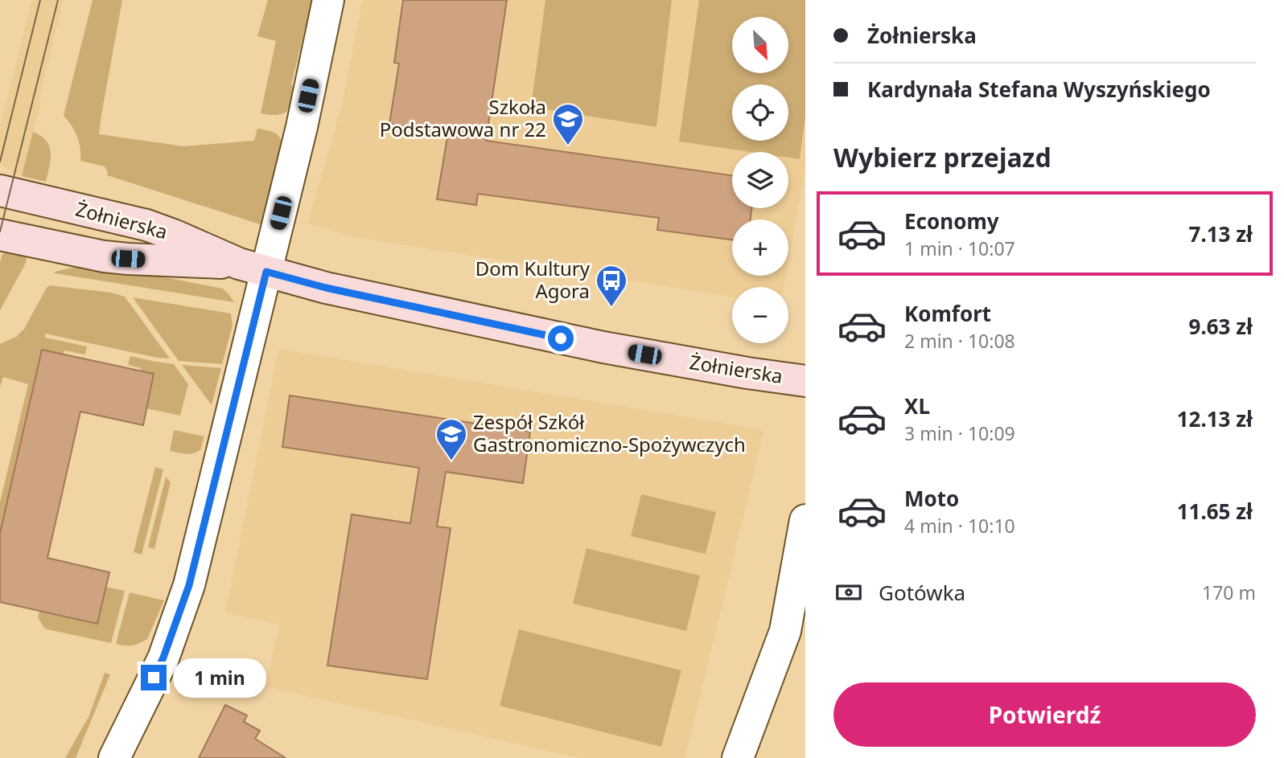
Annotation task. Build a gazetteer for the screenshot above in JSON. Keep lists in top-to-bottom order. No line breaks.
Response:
{"streets":{"street":["Żołnierska"]},"places":{"school or university":["Szkoła Podstawowa nr 22","Zespół Szkół Gastronomiczno-Spożywczych"],"bus stop":["Dom Kultury Agora"]},"north":"bottom right","page":{"banner":["Żołnierska","Kardynała Stefana Wyszyńskiego"],"map_buttons":["+","−"],"heading":"Wybierz przejazd","list":[{"name":"Economy","note":"1 min · 10:07","value":"7.13 zł"},{"name":"Komfort","note":"2 min · 10:08","value":"9.63 zł"},{"name":"XL","note":"3 min · 10:09","value":"12.13 zł"},{"name":"Moto","note":"4 min · 10:10","value":"11.65 zł"}],"pay":["Gotówka","170 m"],"bubble":"1 min","buttons":"Potwierdź"}}
